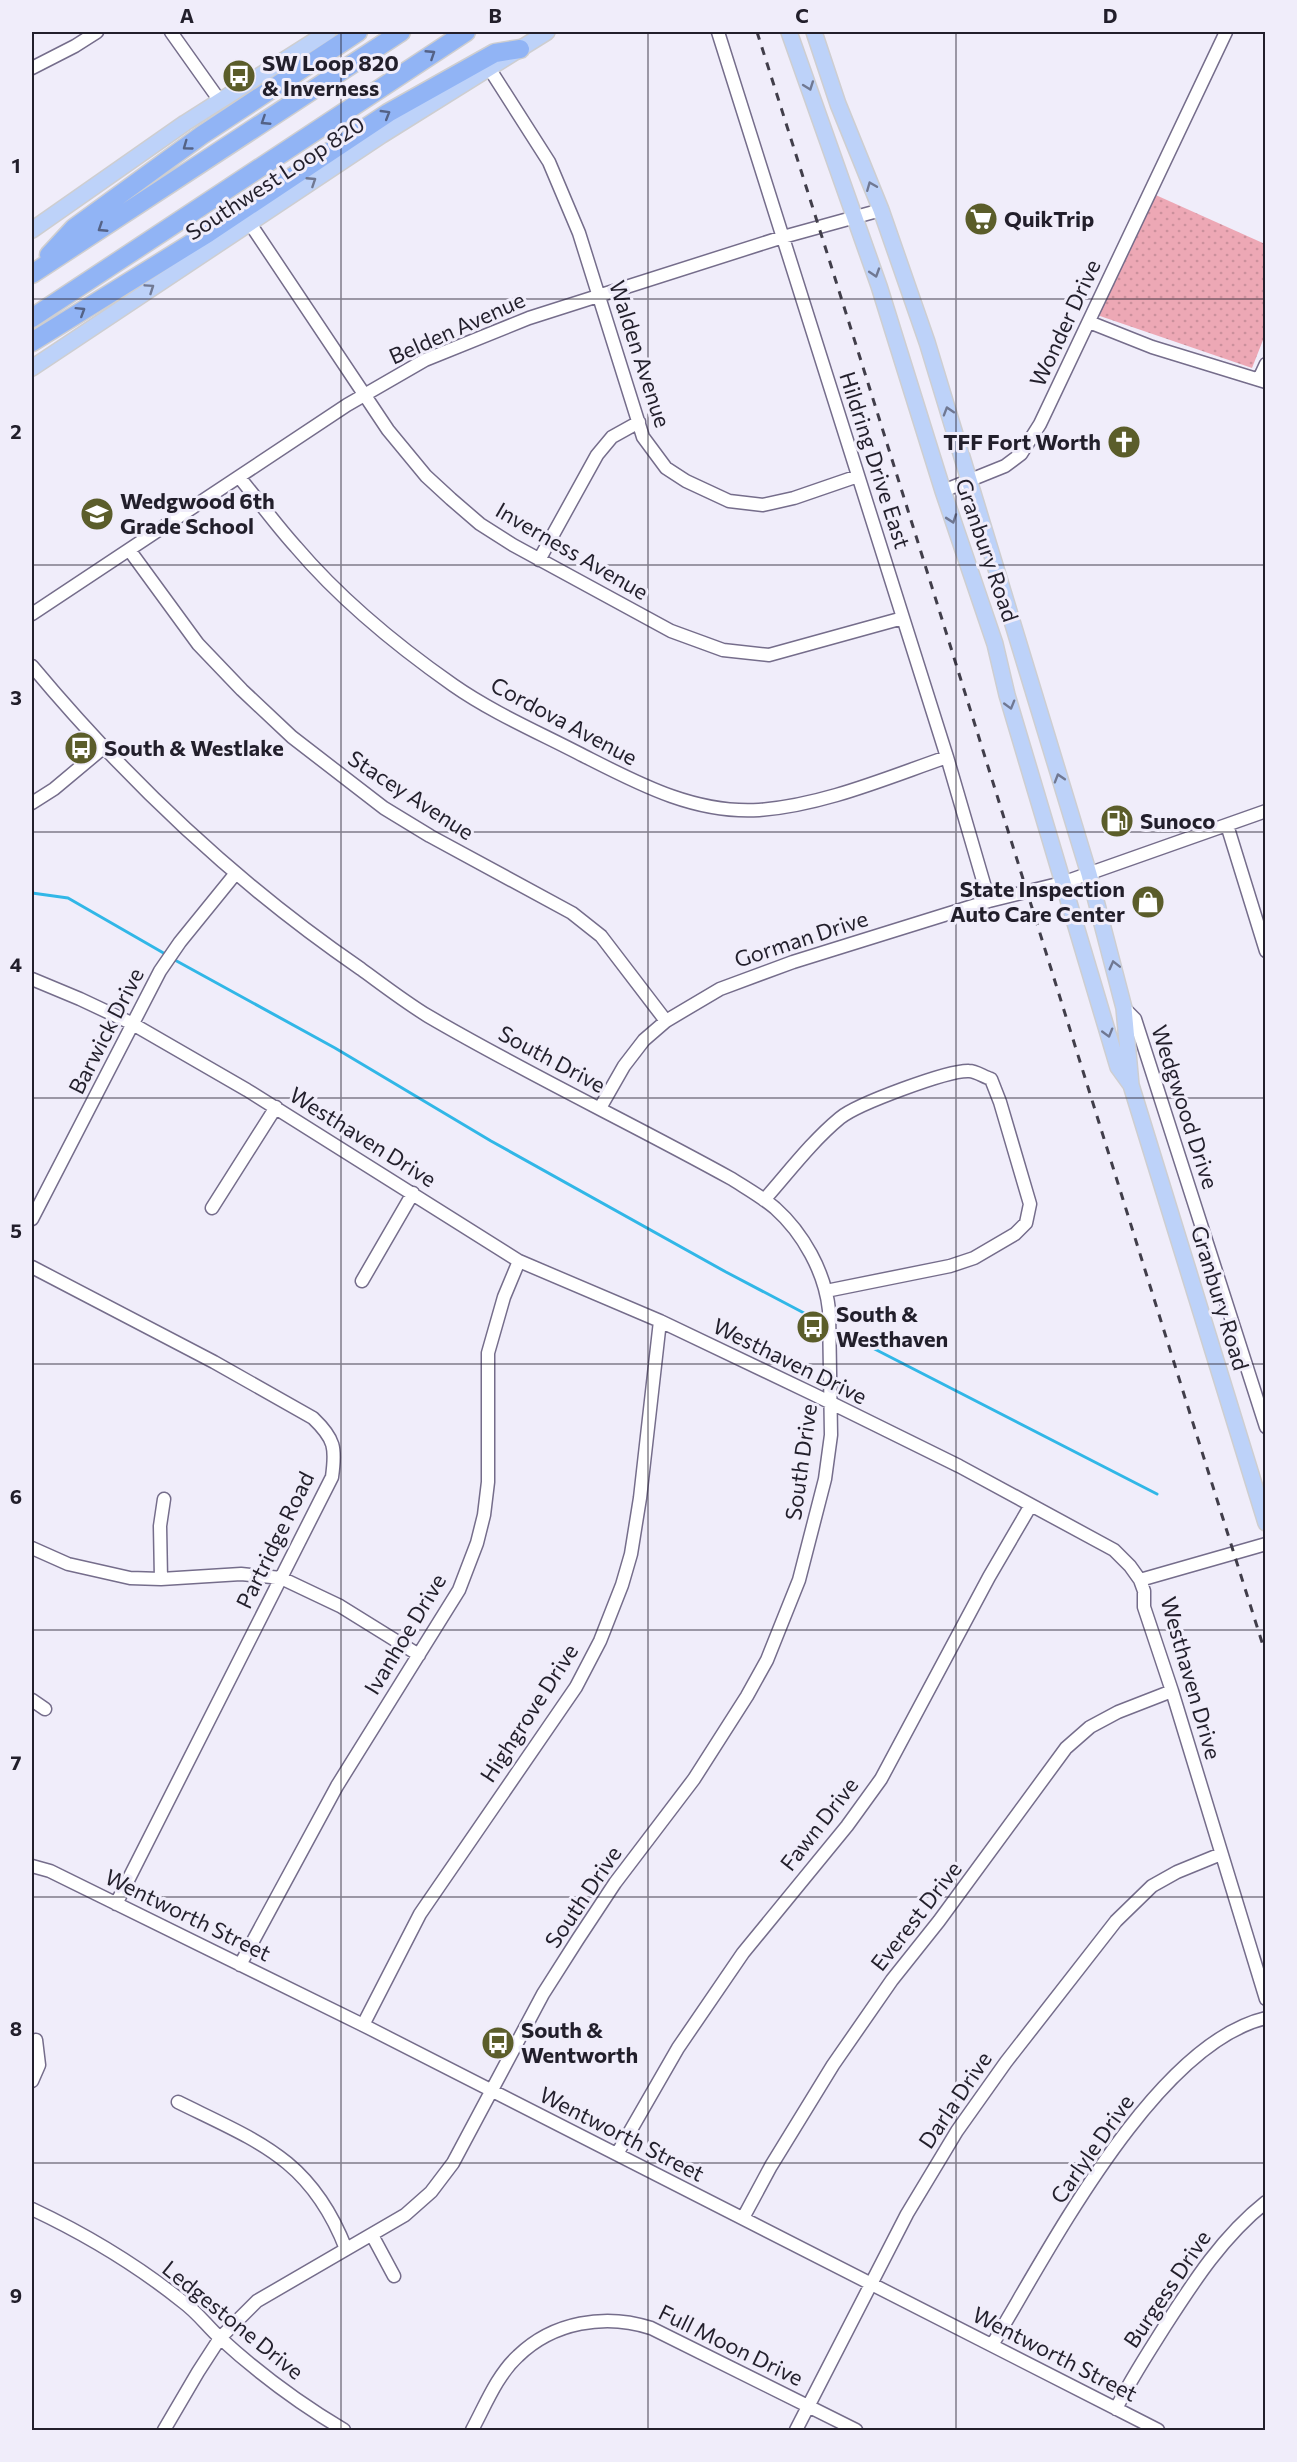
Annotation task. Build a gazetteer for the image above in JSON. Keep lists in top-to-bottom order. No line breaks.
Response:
{"streets":{"main road":["Southwest Loop 820","Granbury Road"],"street":["Wonder Drive","Belden Avenue","Walden Avenue","Hildring Drive East","Inverness Avenue","Cordova Avenue","Stacey Avenue","Gorman Drive","Barwick Drive","South Drive","Wedgwood Drive","Westhaven Drive","Partridge Road","Ivanhoe Drive","Highgrove Drive","Fawn Drive","Wentworth Street","Everest Drive","Darla Drive","Carlyle Drive","Burgess Drive","Ledgestone Drive","Full Moon Drive"]},"crossings":[["Southwest Loop 820","Walden Avenue"],["Southwest Loop 820","Inverness Avenue"],["Wonder Drive","Granbury Road"],["Belden Avenue","Walden Avenue"],["Belden Avenue","Hildring Drive East"],["Belden Avenue","Granbury Road"],["Belden Avenue","Inverness Avenue"],["Belden Avenue","Cordova Avenue"],["Belden Avenue","Stacey Avenue"],["Walden Avenue","Hildring Drive East"],["Hildring Drive East","Inverness Avenue"],["Hildring Drive East","Cordova Avenue"],["Hildring Drive East","Gorman Drive"],["Granbury Road","Gorman Drive"],["Granbury Road","Wedgwood Drive"],["Stacey Avenue","Gorman Drive"],["Gorman Drive","South Drive"],["Barwick Drive","South Drive"],["Barwick Drive","Westhaven Drive"],["South Drive","Westhaven Drive"],["South Drive","Wentworth Street"],["South Drive","Ledgestone Drive"],["Westhaven Drive","Ivanhoe Drive"],["Westhaven Drive","Highgrove Drive"],["Westhaven Drive","Fawn Drive"],["Westhaven Drive","Everest Drive"],["Westhaven Drive","Darla Drive"],["Partridge Road","Wentworth Street"],["Ivanhoe Drive","Wentworth Street"],["Highgrove Drive","Wentworth Street"],["Fawn Drive","Wentworth Street"],["Wentworth Street","Everest Drive"],["Wentworth Street","Darla Drive"],["Wentworth Street","Carlyle Drive"],["Wentworth Street","Burgess Drive"],["Darla Drive","Full Moon Drive"]],"places":{"bus stop":["SW Loop 820 & Inverness","South & Westlake","South & Westhaven","South & Wentworth"],"supermarket":["QuikTrip"],"church":["TFF Fort Worth"],"school or university":["Wedgwood 6th Grade School"],"fuel station":["Sunoco"],"shop":["State Inspection Auto Care Center"]},"grid":{"columns":["A","B","C","D"],"rows":["1","2","3","4","5","6","7","8","9"]}}
